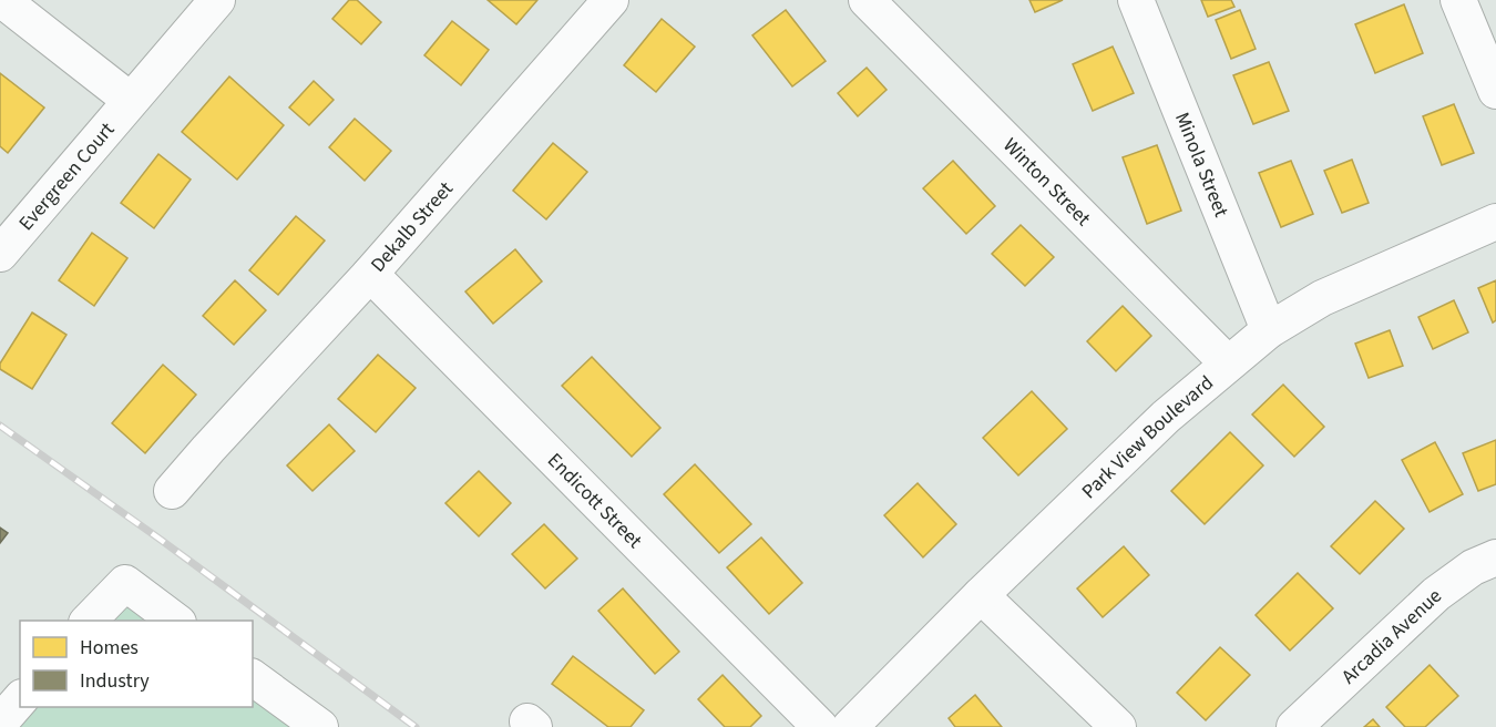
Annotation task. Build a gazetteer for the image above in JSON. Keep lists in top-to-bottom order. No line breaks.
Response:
{"streets":{"street":["Minola Street","Evergreen Court","Winton Street","Dekalb Street","Park View Boulevard","Endicott Street","Arcadia Avenue"]},"crossings":[["Minola Street","Park View Boulevard"],["Winton Street","Park View Boulevard"],["Dekalb Street","Endicott Street"]],"legend":["Homes","Industry"]}
